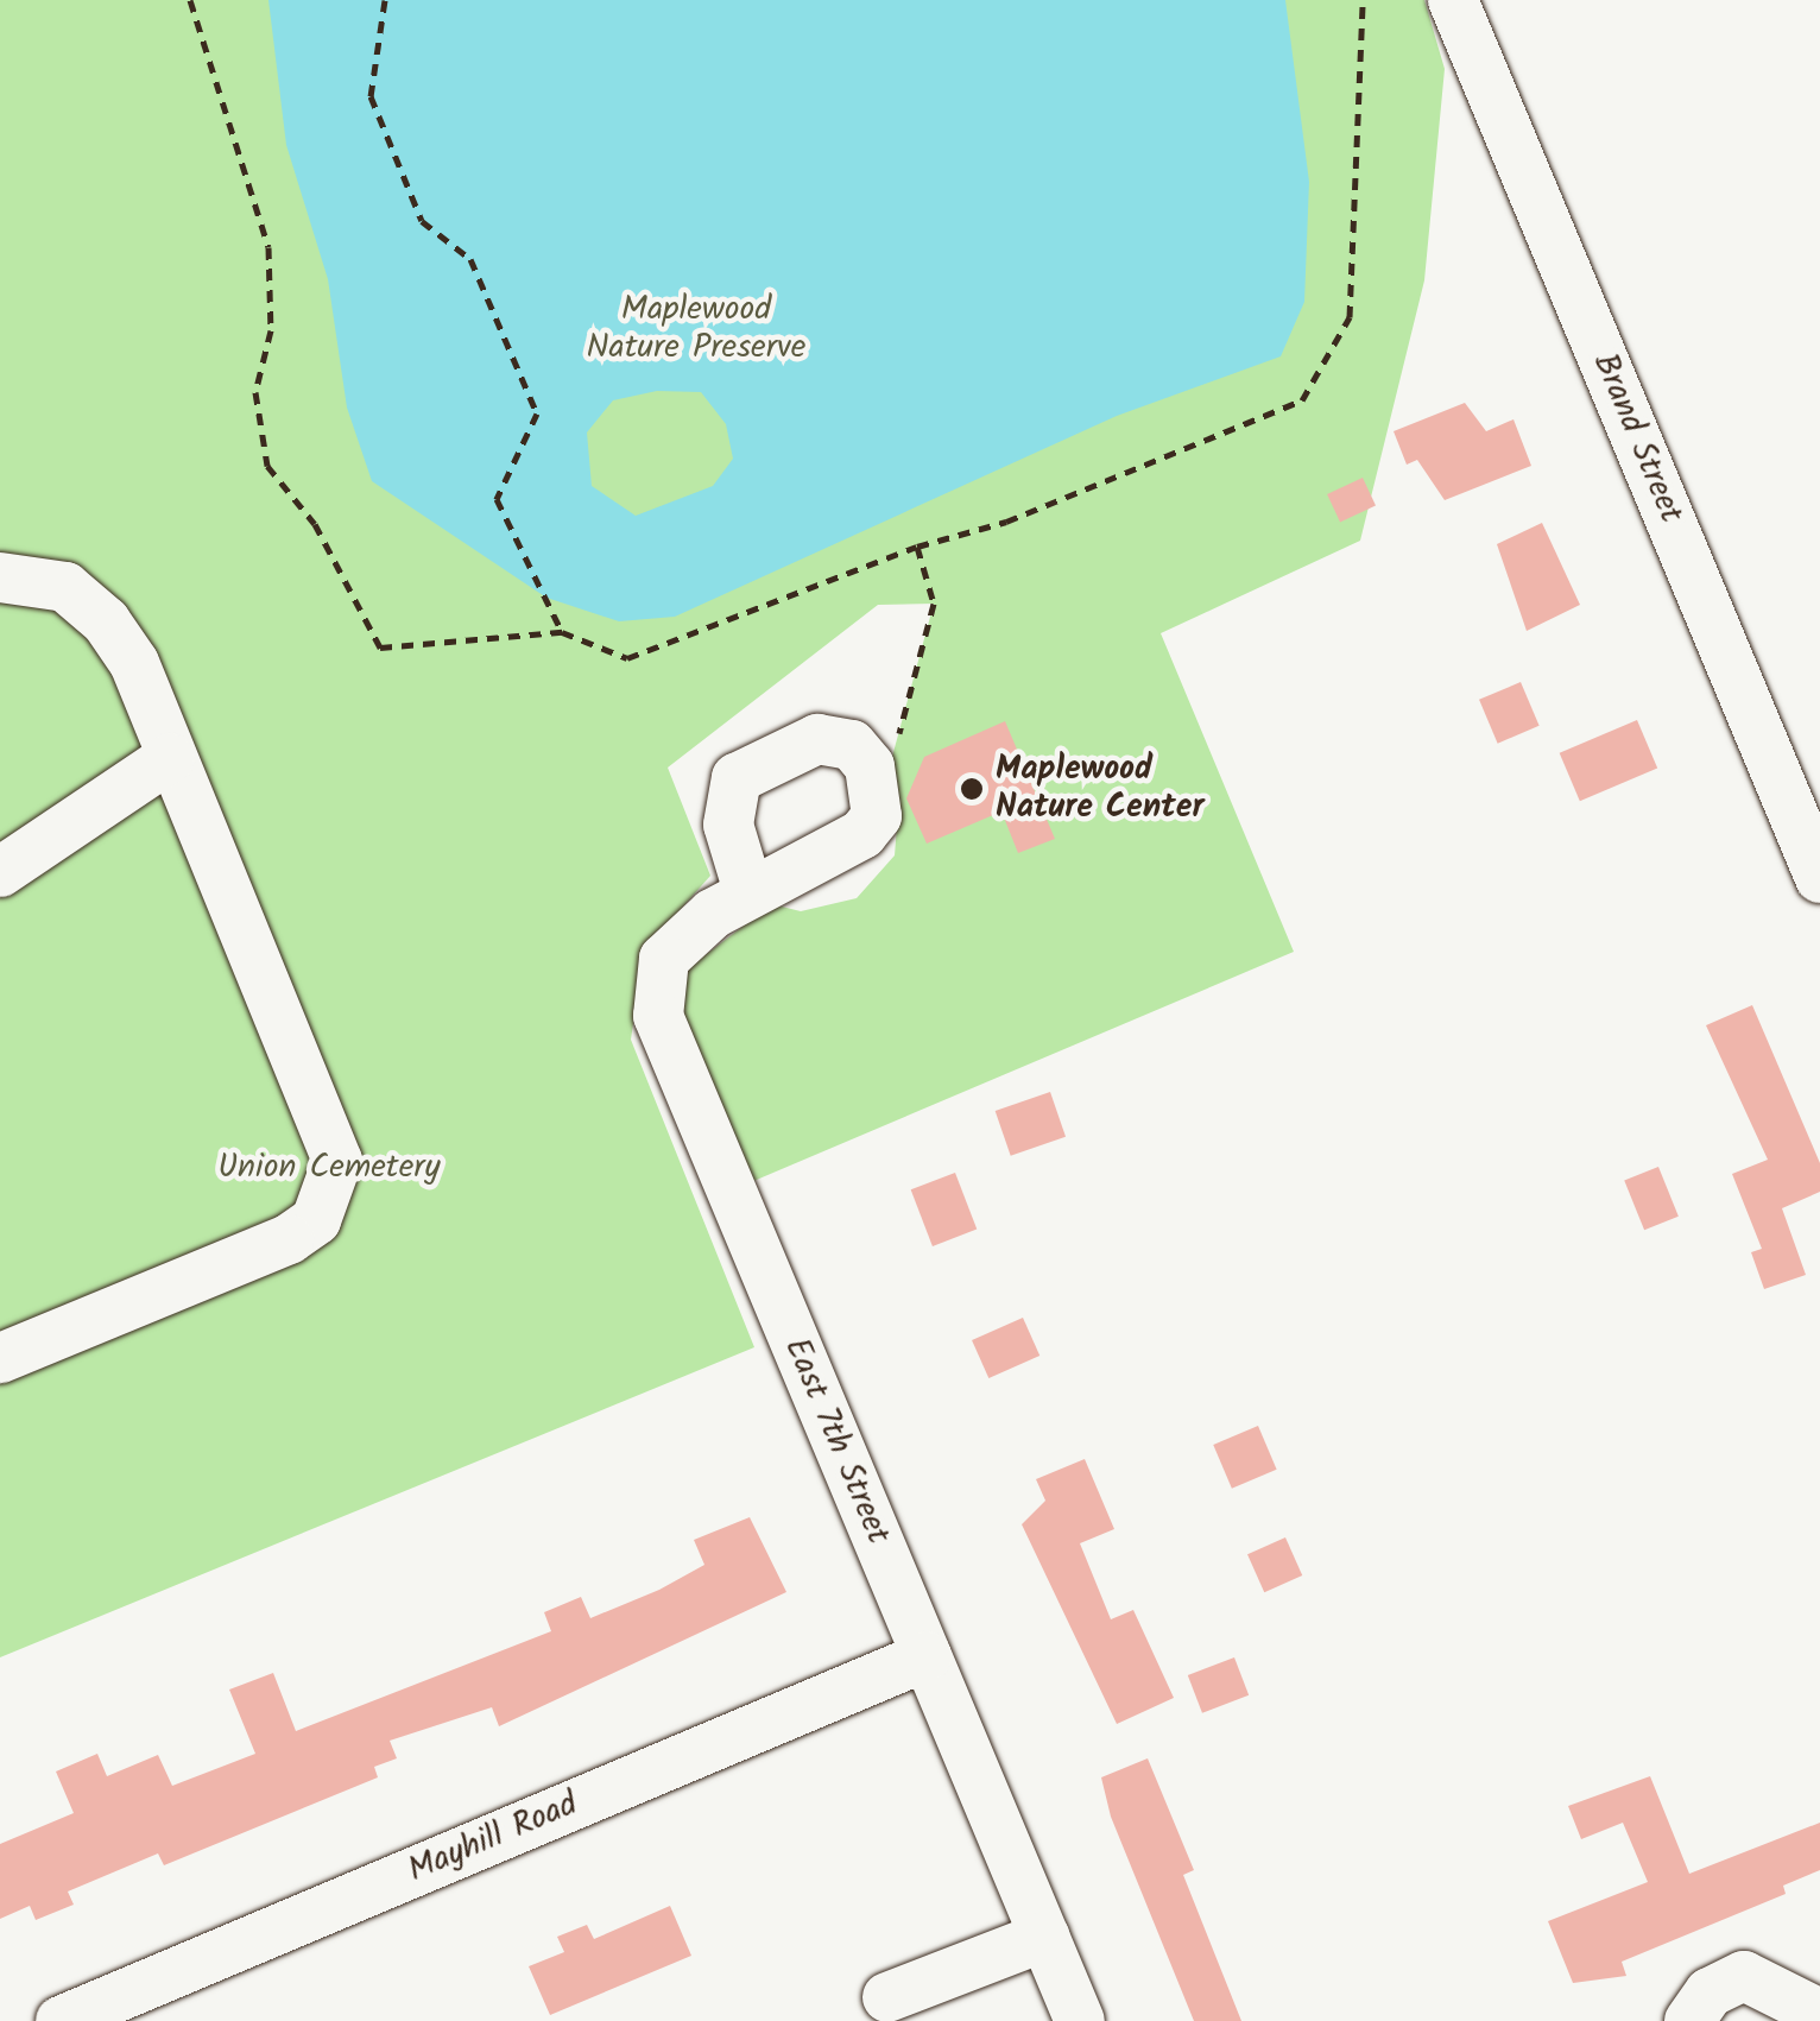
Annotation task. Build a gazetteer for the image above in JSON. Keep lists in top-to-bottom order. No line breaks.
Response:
{"streets":{"street":["Brand Street","East 7th Street","Mayhill Road"]},"crossings":[["East 7th Street","Mayhill Road"]],"parks":["Maplewood Nature Preserve","Union Cemetery"],"places":["Maplewood Nature Center"]}
